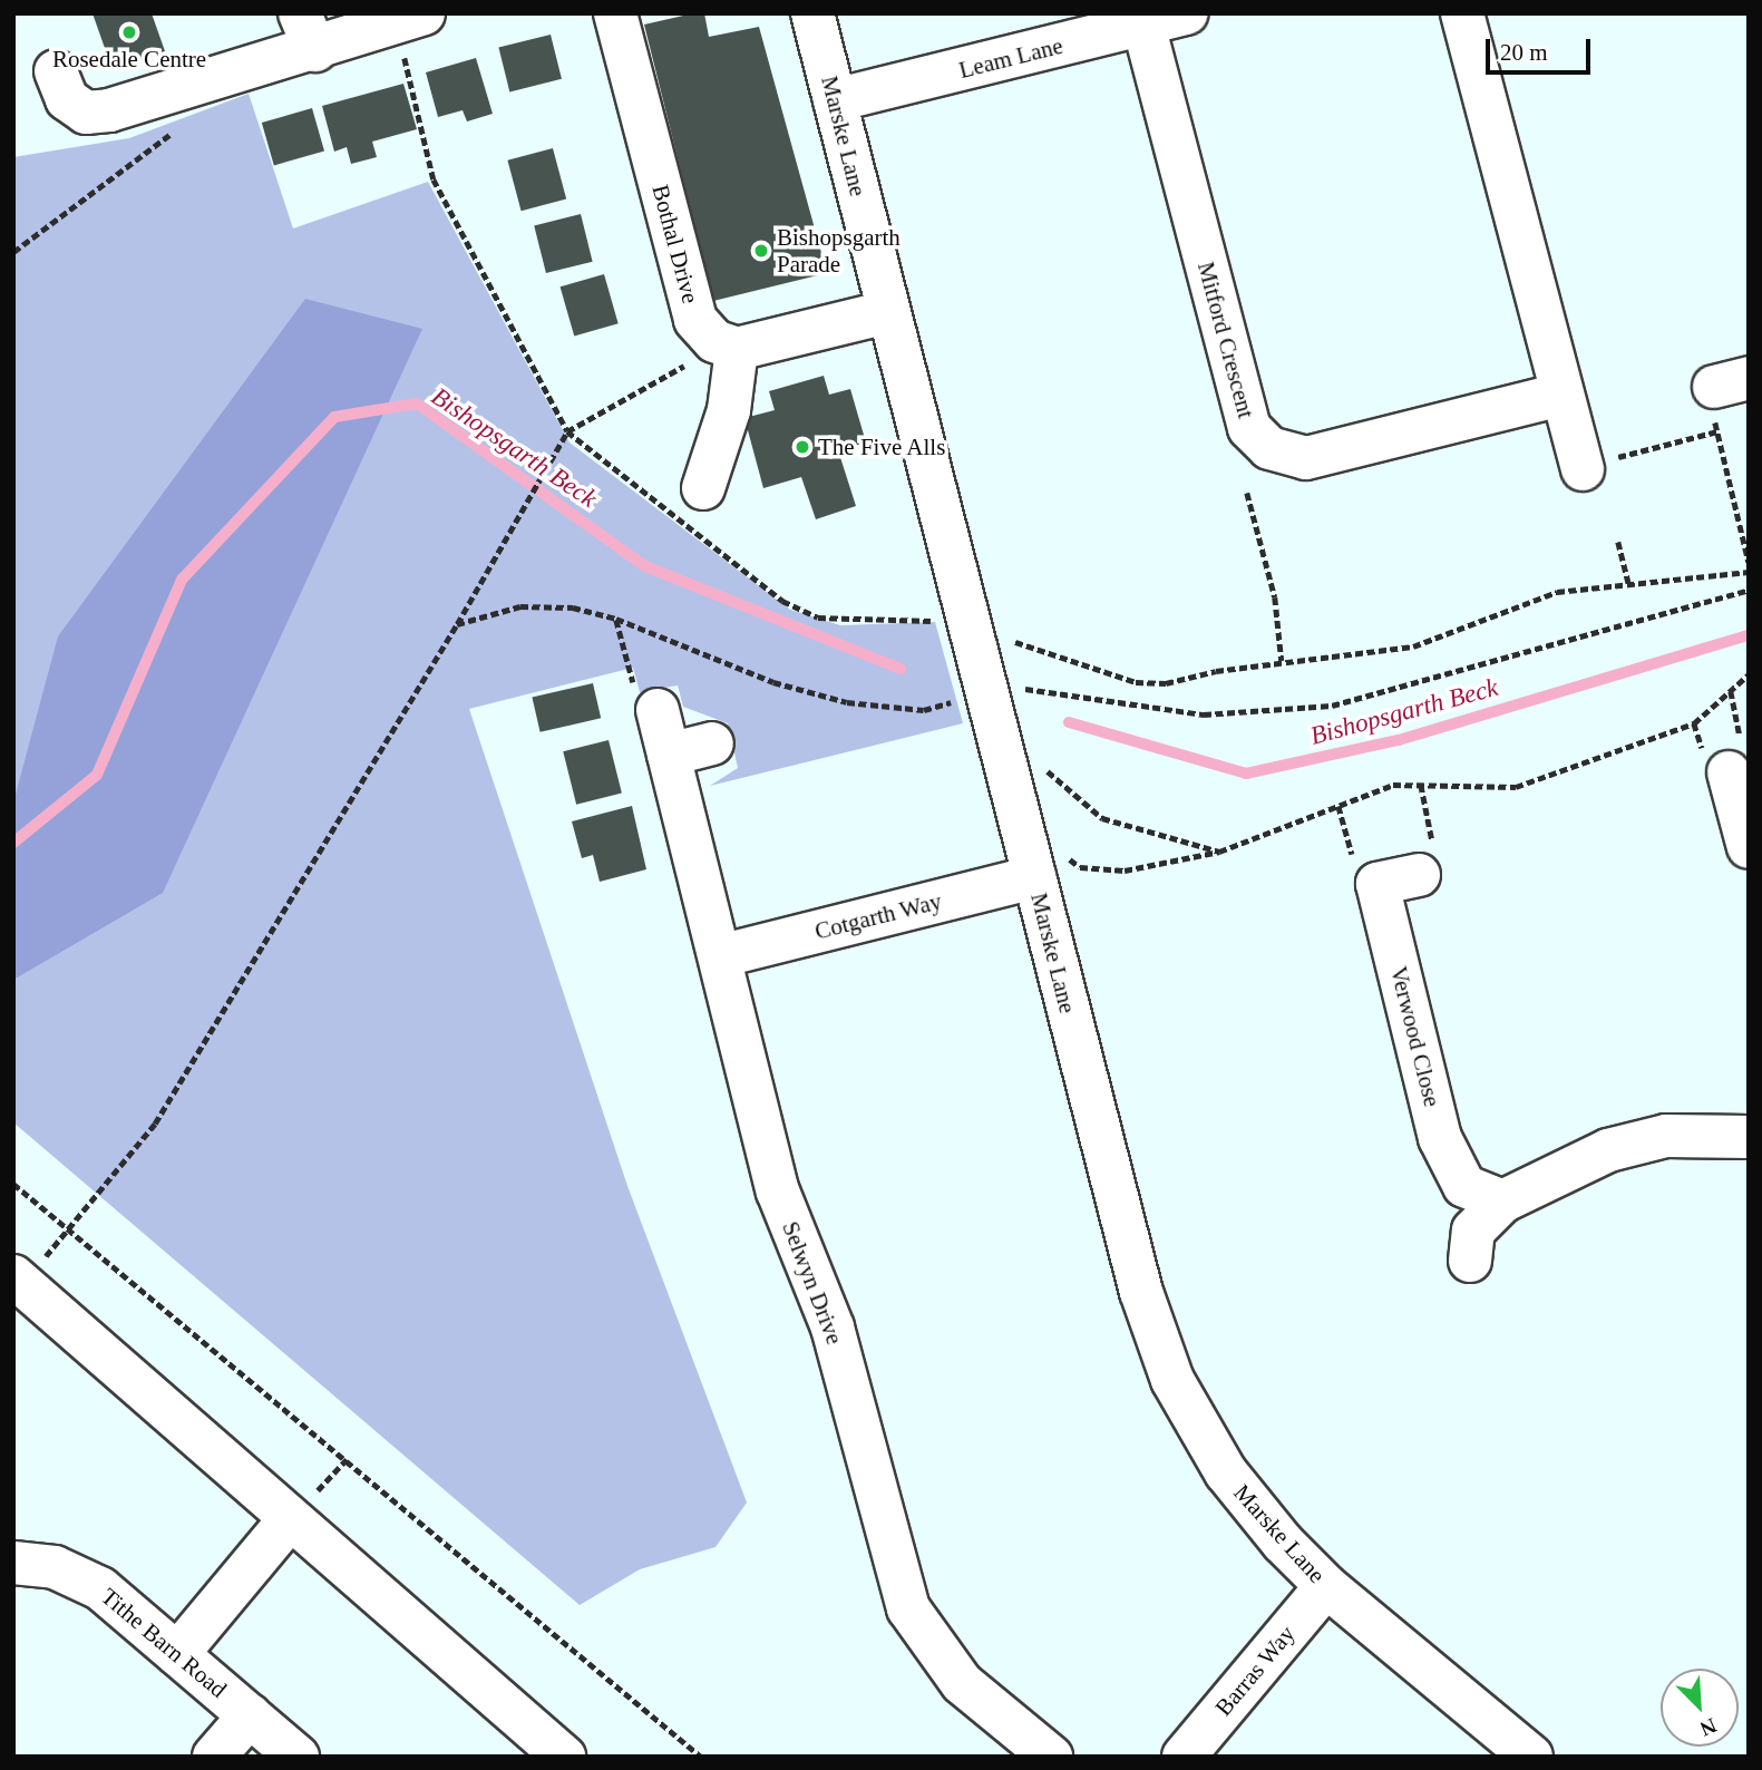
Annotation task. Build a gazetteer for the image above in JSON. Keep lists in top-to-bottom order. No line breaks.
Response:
{"streets":{"street":["Leam Lane","Marske Lane","Bothal Drive","Mitford Crescent","Cotgarth Way","Verwood Close","Selwyn Drive","Tithe Barn Road","Barras Way"]},"crossings":[["Leam Lane","Marske Lane"],["Leam Lane","Mitford Crescent"],["Marske Lane","Cotgarth Way"],["Marske Lane","Barras Way"],["Cotgarth Way","Selwyn Drive"]],"water":["Bishopsgarth Beck"],"places":["Rosedale Centre","Bishopsgarth Parade","The Five Alls"],"scale_bar":"20 m","north":"bottom right"}
